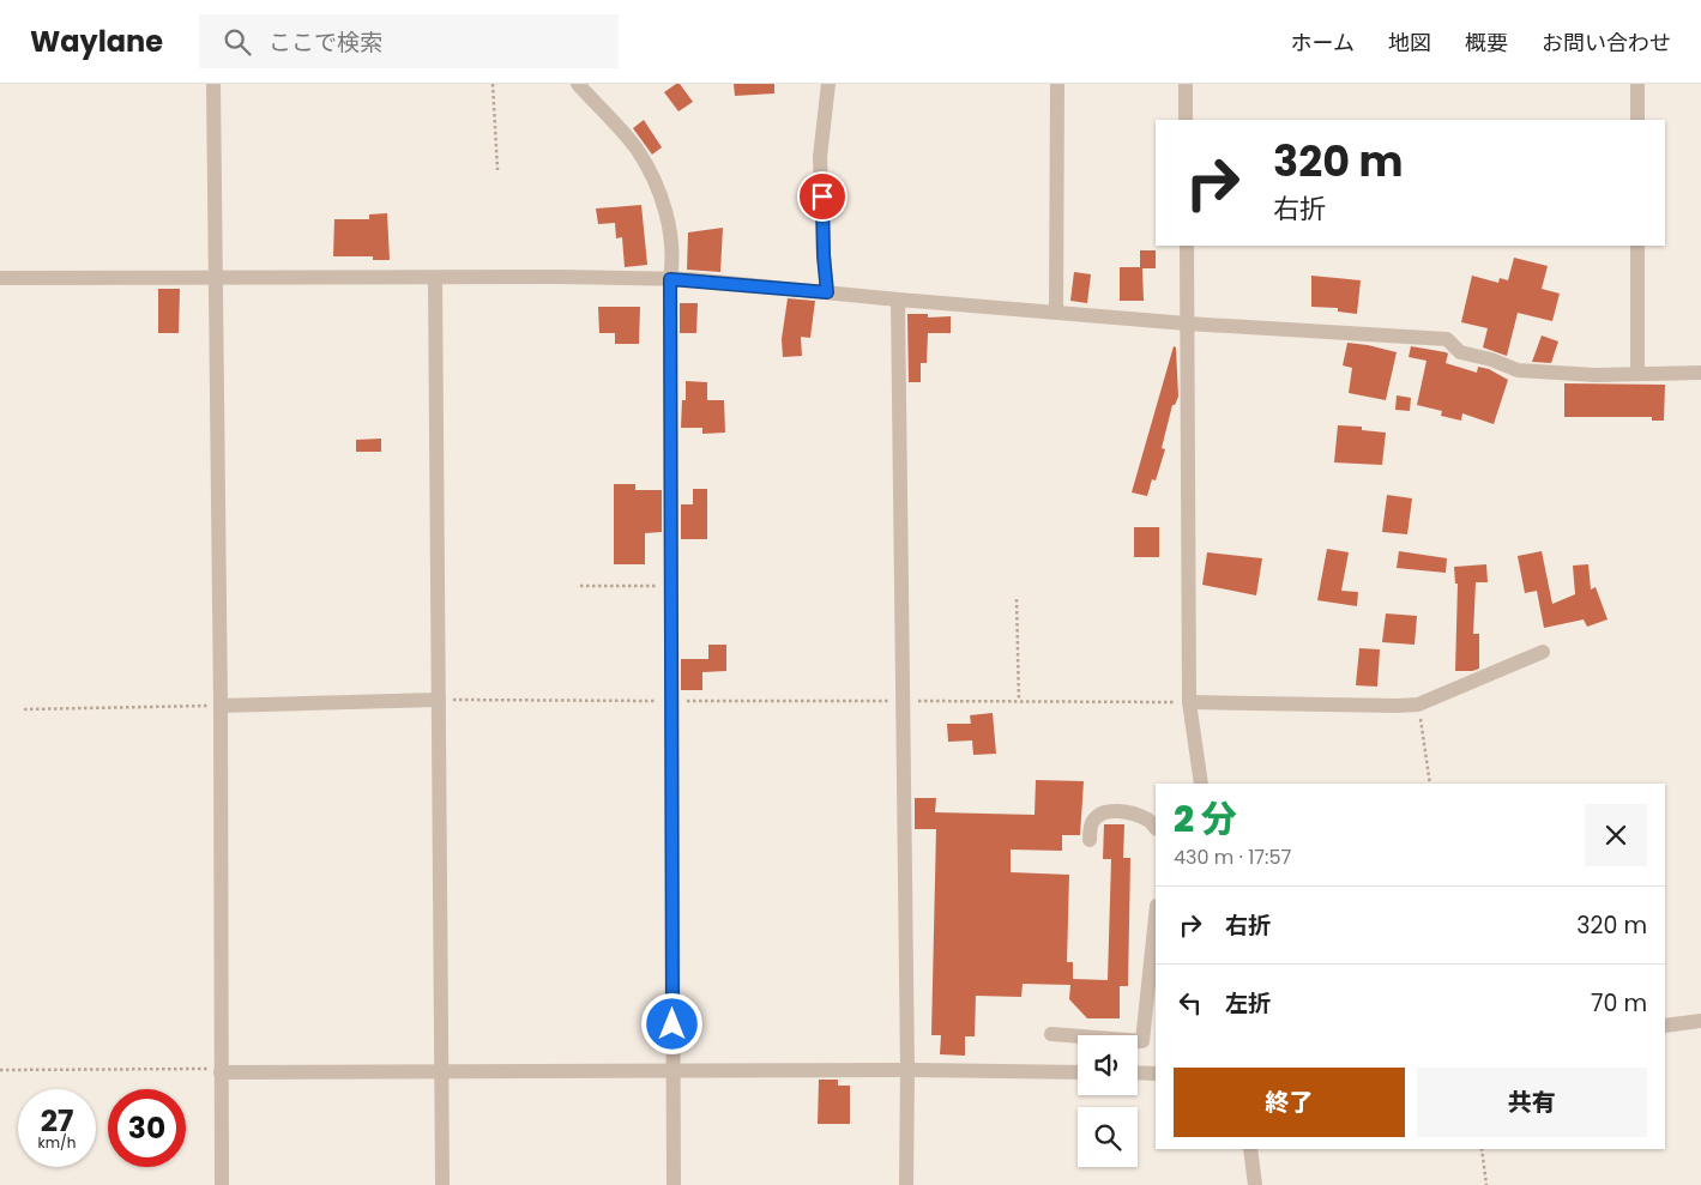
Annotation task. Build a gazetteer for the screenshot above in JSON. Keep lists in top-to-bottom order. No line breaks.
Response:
{"page":{"header":"Waylane","search":"ここで検索","nav":["ホーム","地図","概要","お問い合わせ"],"turn":["320 m","右折"],"heading":["2 分","430 m · 17:57"],"list":[{"name":"右折","value":"320 m"},{"name":"左折","value":"70 m"}],"buttons":["終了","共有"],"speed":"27 km/h","limit":"30"}}
